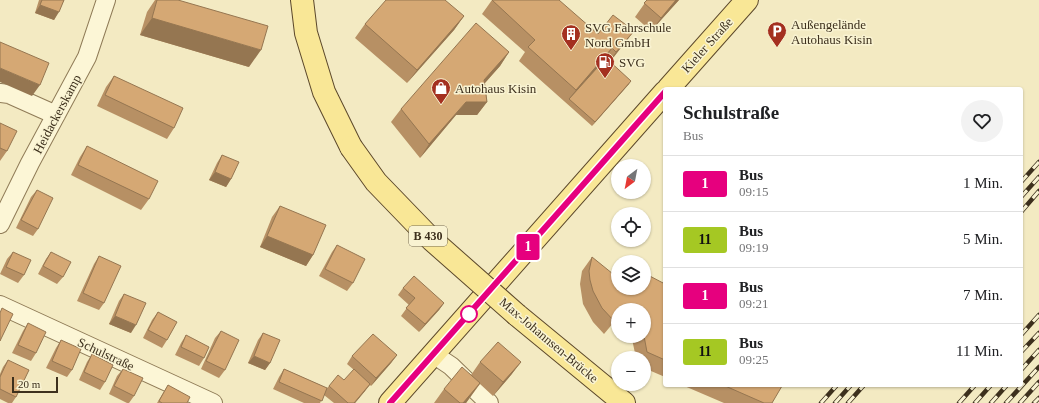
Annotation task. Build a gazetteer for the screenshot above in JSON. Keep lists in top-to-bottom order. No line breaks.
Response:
{"streets":{"main road":["Kieler Straße","B 430","Max-Johannsen-Brücke"],"street":["Heidackerskamp","Schulstraße"]},"places":{"parking":["Außengelände Autohaus Kisin"],"building":["SVG Fahrschule Nord GmbH"],"fuel station":["SVG"],"shop":["Autohaus Kisin"]},"lines":["bus line 1"],"scale_bar":"20 m","north":"bottom left","page":{"on_map":"1","heading":["Schulstraße","Bus"],"list":[{"mark":"1","name":"Bus","note":"09:15","value":"1 Min."},{"mark":"11","name":"Bus","note":"09:19","value":"5 Min."},{"mark":"1","name":"Bus","note":"09:21","value":"7 Min."},{"mark":"11","name":"Bus","note":"09:25","value":"11 Min."}],"map_buttons":["+","−"],"scale":"20 m"}}
